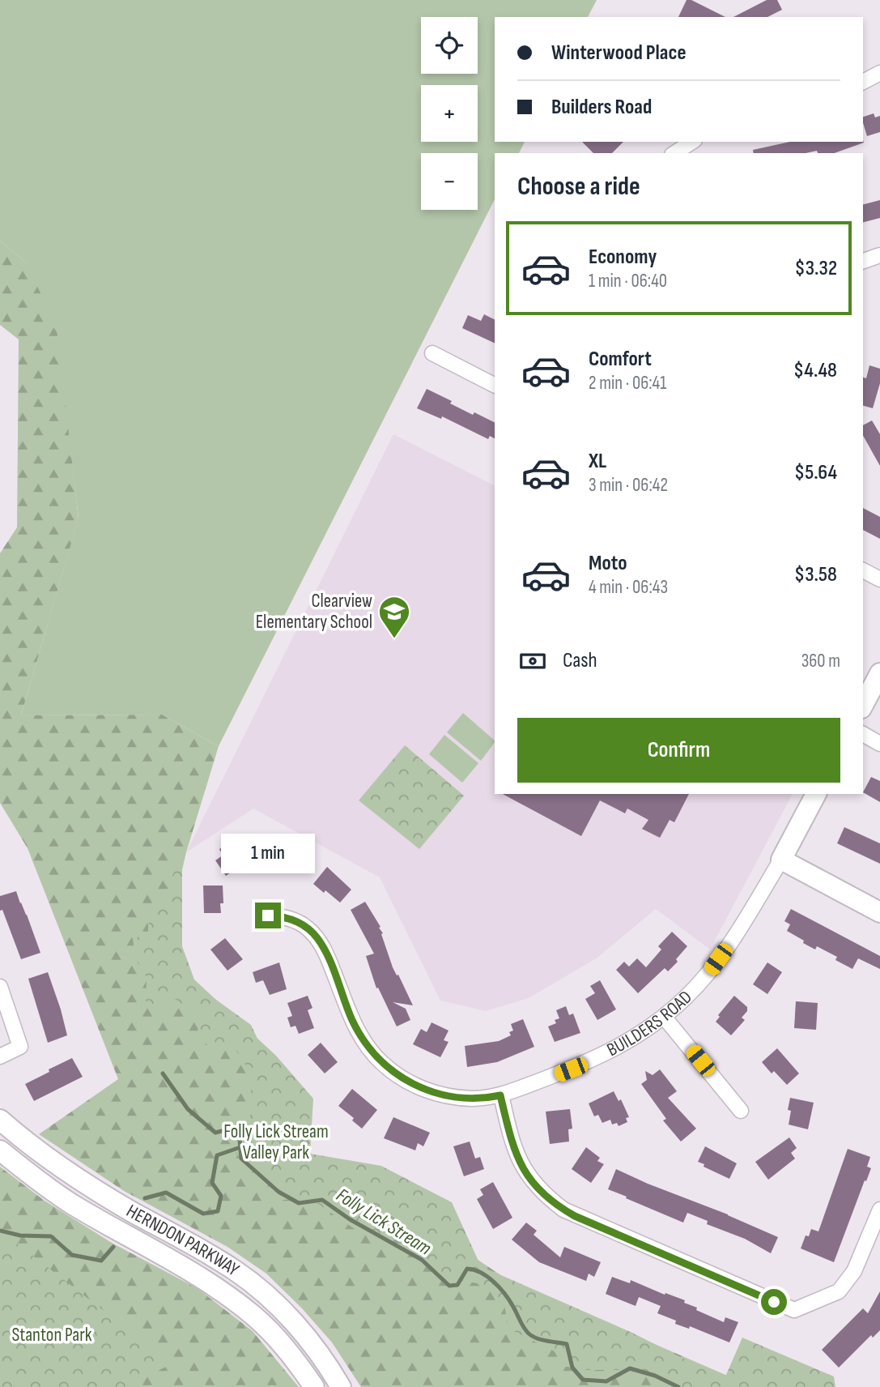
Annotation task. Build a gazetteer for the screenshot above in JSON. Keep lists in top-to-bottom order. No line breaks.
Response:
{"streets":{"main road":["BUILDERS ROAD","HERNDON PARKWAY"]},"water":["Folly Lick Stream"],"parks":["Folly Lick Stream Valley Park","Stanton Park"],"places":{"school or university":["Clearview Elementary School"]},"page":{"map_buttons":["+","−"],"banner":["Winterwood Place","Builders Road"],"heading":"Choose a ride","list":[{"name":"Economy","note":"1 min · 06:40","value":"$3.32"},{"name":"Comfort","note":"2 min · 06:41","value":"$4.48"},{"name":"XL","note":"3 min · 06:42","value":"$5.64"},{"name":"Moto","note":"4 min · 06:43","value":"$3.58"}],"pay":["Cash","360 m"],"buttons":"Confirm","bubble":"1 min"}}
